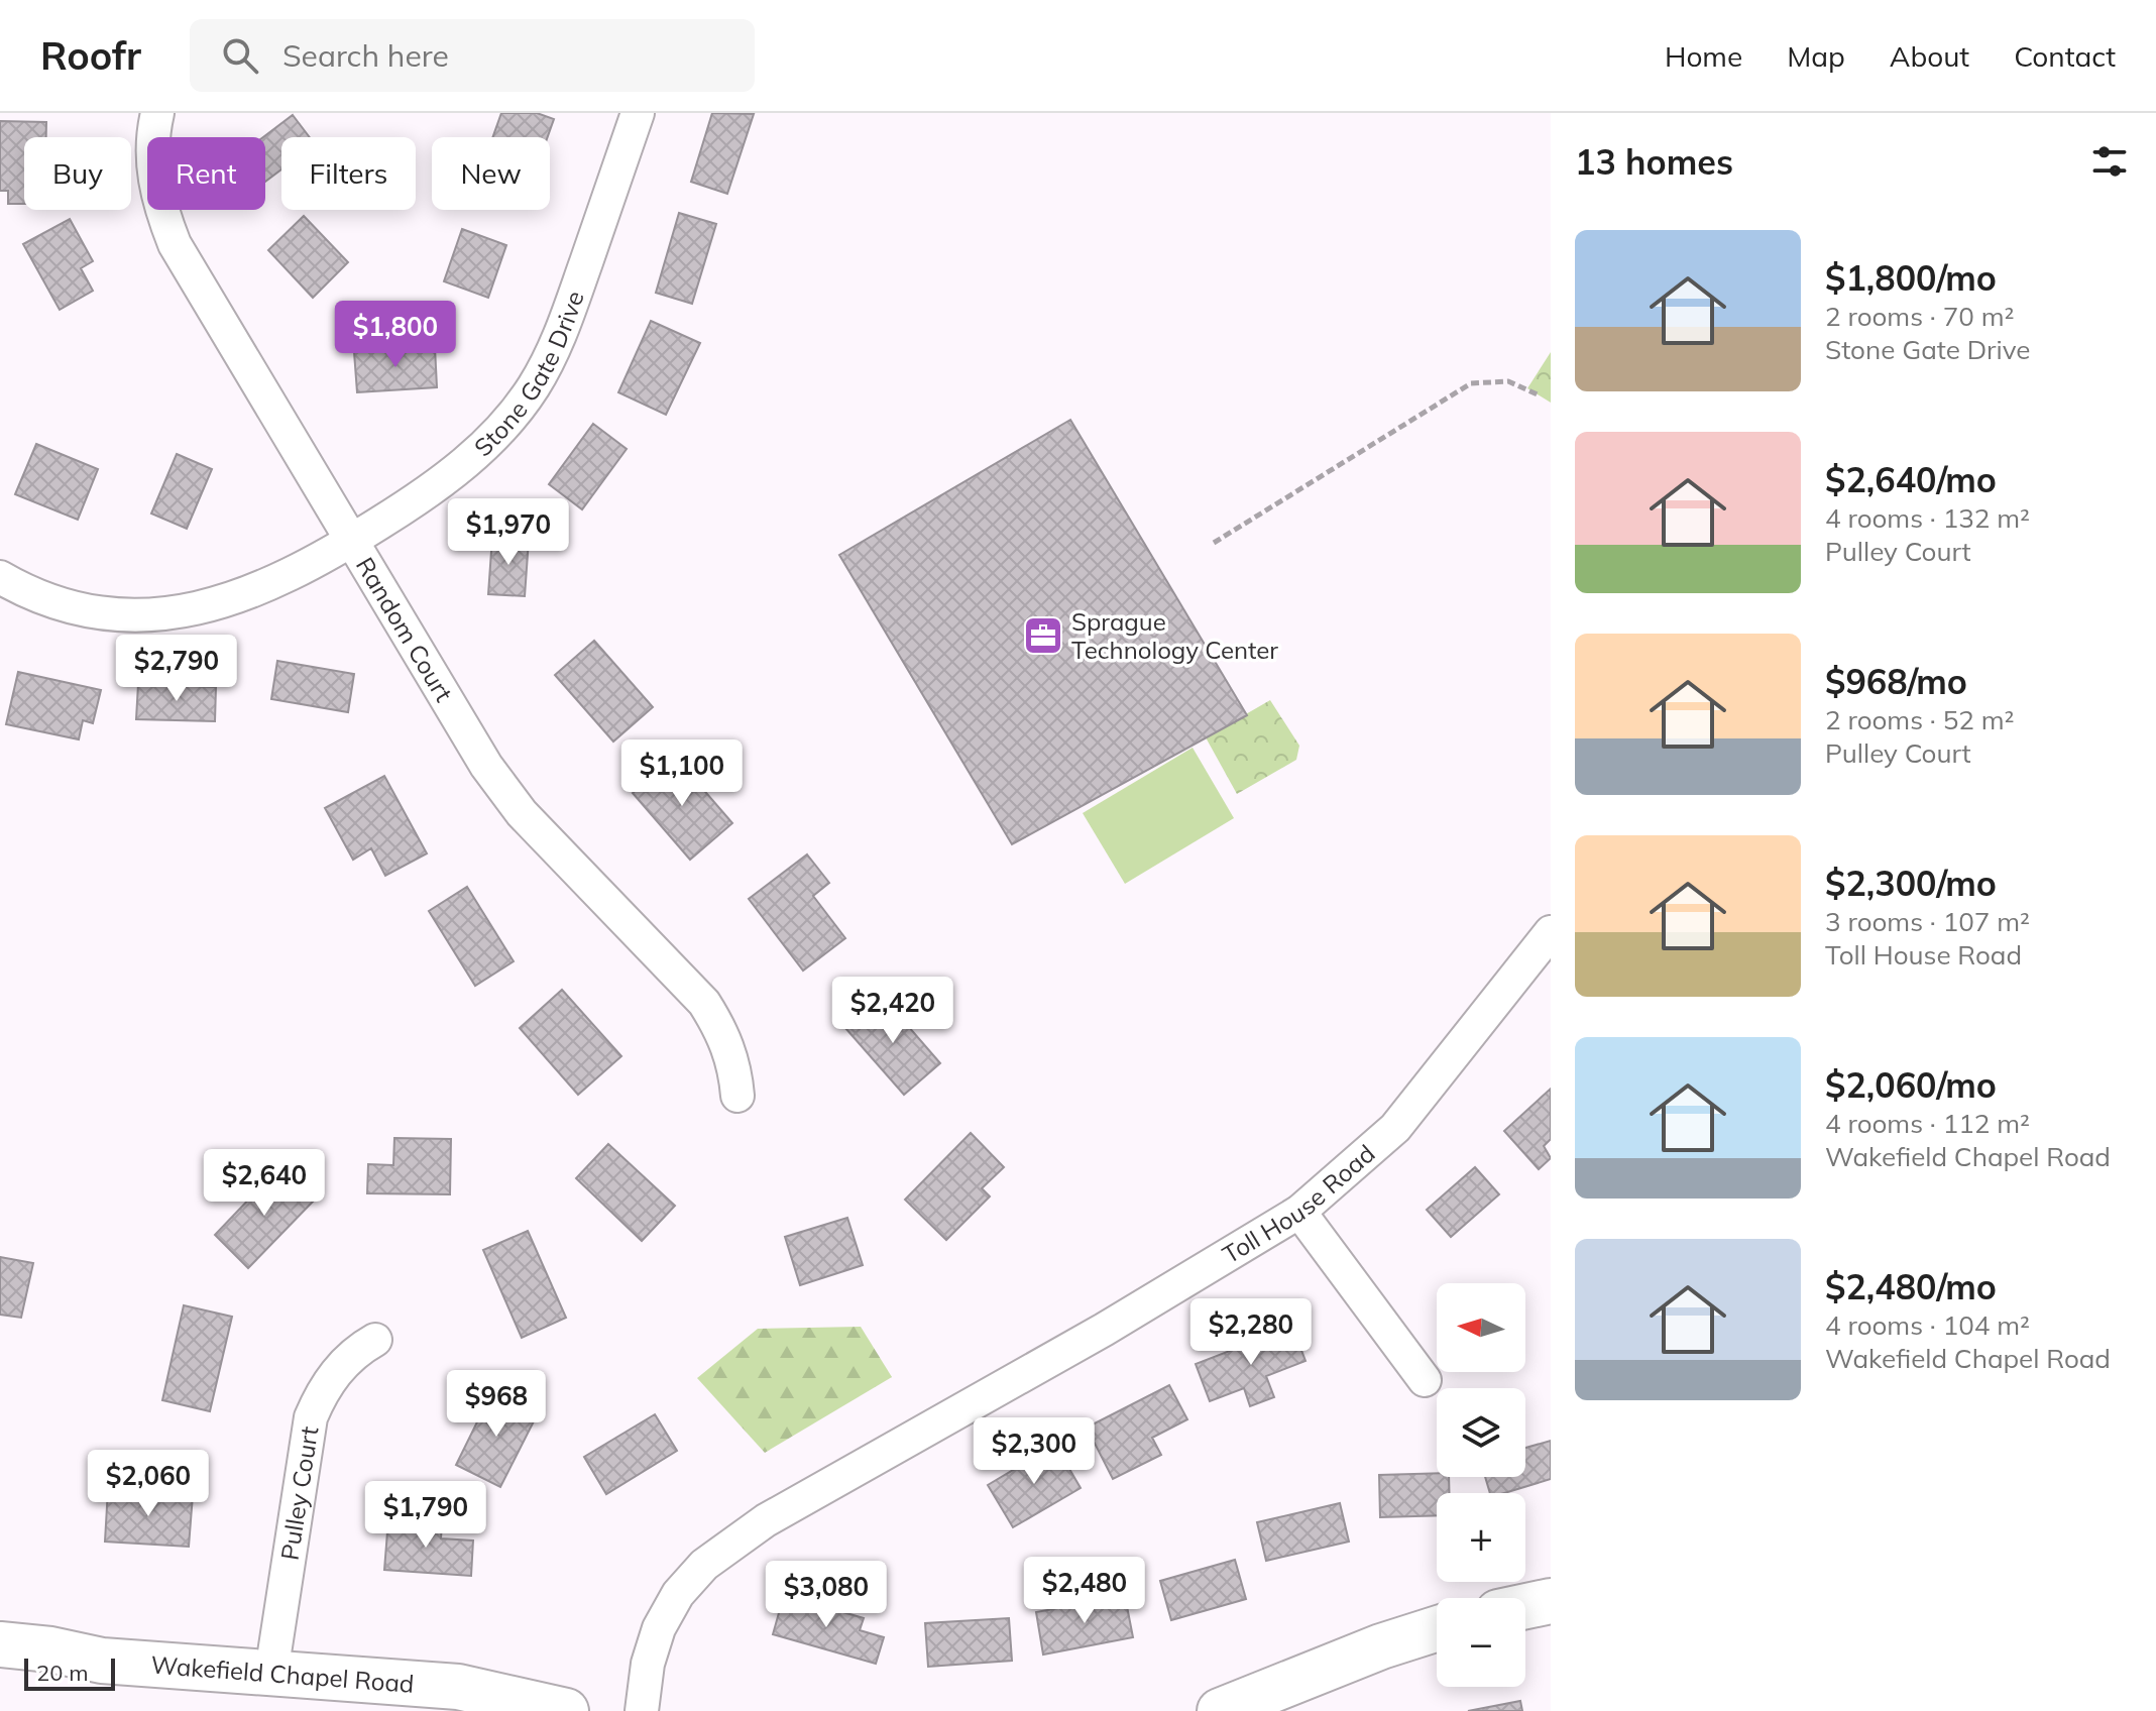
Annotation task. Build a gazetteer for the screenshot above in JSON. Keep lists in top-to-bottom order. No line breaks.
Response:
{"streets":{"main road":["Wakefield Chapel Road"],"street":["Stone Gate Drive","Random Court","Toll House Road","Pulley Court"]},"crossings":[["Stone Gate Drive","Random Court"],["Pulley Court","Wakefield Chapel Road"]],"places":{"office":["Sprague Technology Center"]},"scale_bar":"20 m","north":"left","page":{"header":"Roofr","search":"Search here","nav":["Home","Map","About","Contact"],"heading":"13 homes","chip":["Buy","Rent","Filters","New"],"list":[{"name":"$1,800/mo","note":"2 rooms · 70 m² · Stone Gate Drive"},{"name":"$2,640/mo","note":"4 rooms · 132 m² · Pulley Court"},{"name":"$968/mo","note":"2 rooms · 52 m² · Pulley Court"},{"name":"$2,300/mo","note":"3 rooms · 107 m² · Toll House Road"},{"name":"$2,060/mo","note":"4 rooms · 112 m² · Wakefield Chapel Road"},{"name":"$2,480/mo","note":"4 rooms · 104 m² · Wakefield Chapel Road"}],"price":["$1,800","$1,970","$2,790","$1,100","$2,420","$2,640","$2,280","$968","$2,300","$2,060","$1,790","$2,480","$3,080"],"map_buttons":["+","−"],"scale":"20 m"}}
